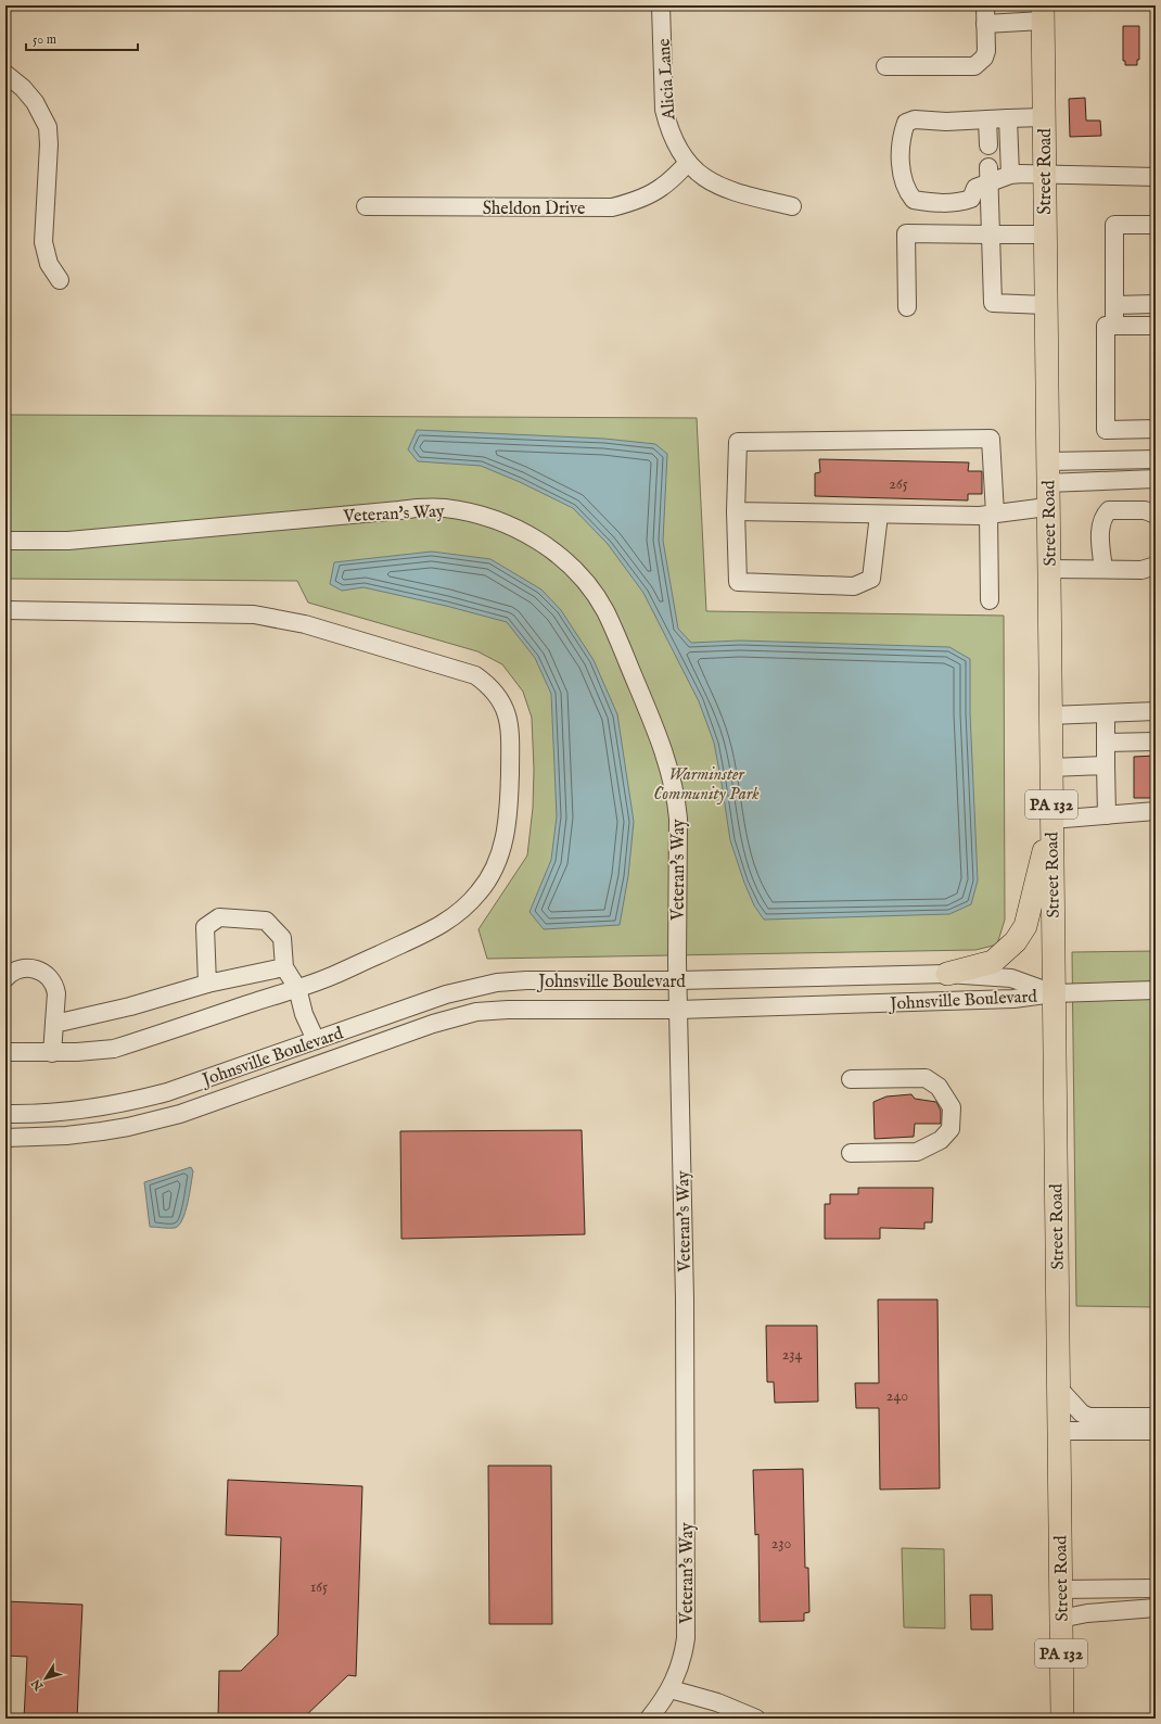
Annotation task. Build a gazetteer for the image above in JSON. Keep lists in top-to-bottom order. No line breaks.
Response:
{"streets":{"main road":["Street Road","PA 132"],"street":["Alicia Lane","Sheldon Drive","Veteran's Way","Johnsville Boulevard"]},"crossings":[["Alicia Lane","Sheldon Drive"],["Street Road","Johnsville Boulevard"],["Veteran's Way","Johnsville Boulevard"]],"parks":["Warminster Community Park"],"house_numbers":["265","234","240","230","165"],"scale_bar":"50 m","north":"bottom left"}
